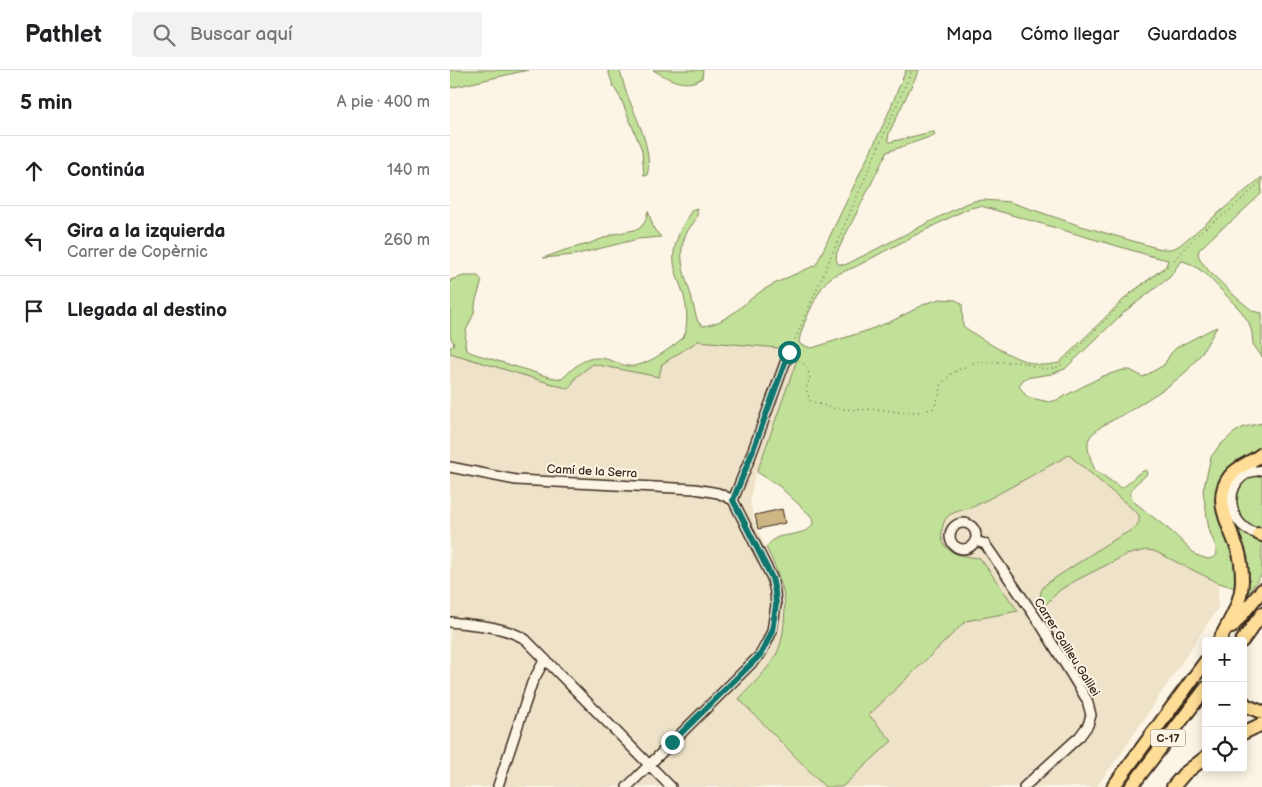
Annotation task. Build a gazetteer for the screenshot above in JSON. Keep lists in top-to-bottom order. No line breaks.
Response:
{"streets":{"highway":["C-17"],"street":["Camí de la Serra","Carrer Galileu Galilei"]},"page":{"header":"Pathlet","search":"Buscar aquí","nav":["Mapa","Cómo llegar","Guardados"],"heading":["5 min","A pie · 400 m"],"list":[["Continúa","140 m"],["Gira a la izquierda","Carrer de Copèrnic","260 m"],"Llegada al destino"],"map_buttons":["+","−"]}}
